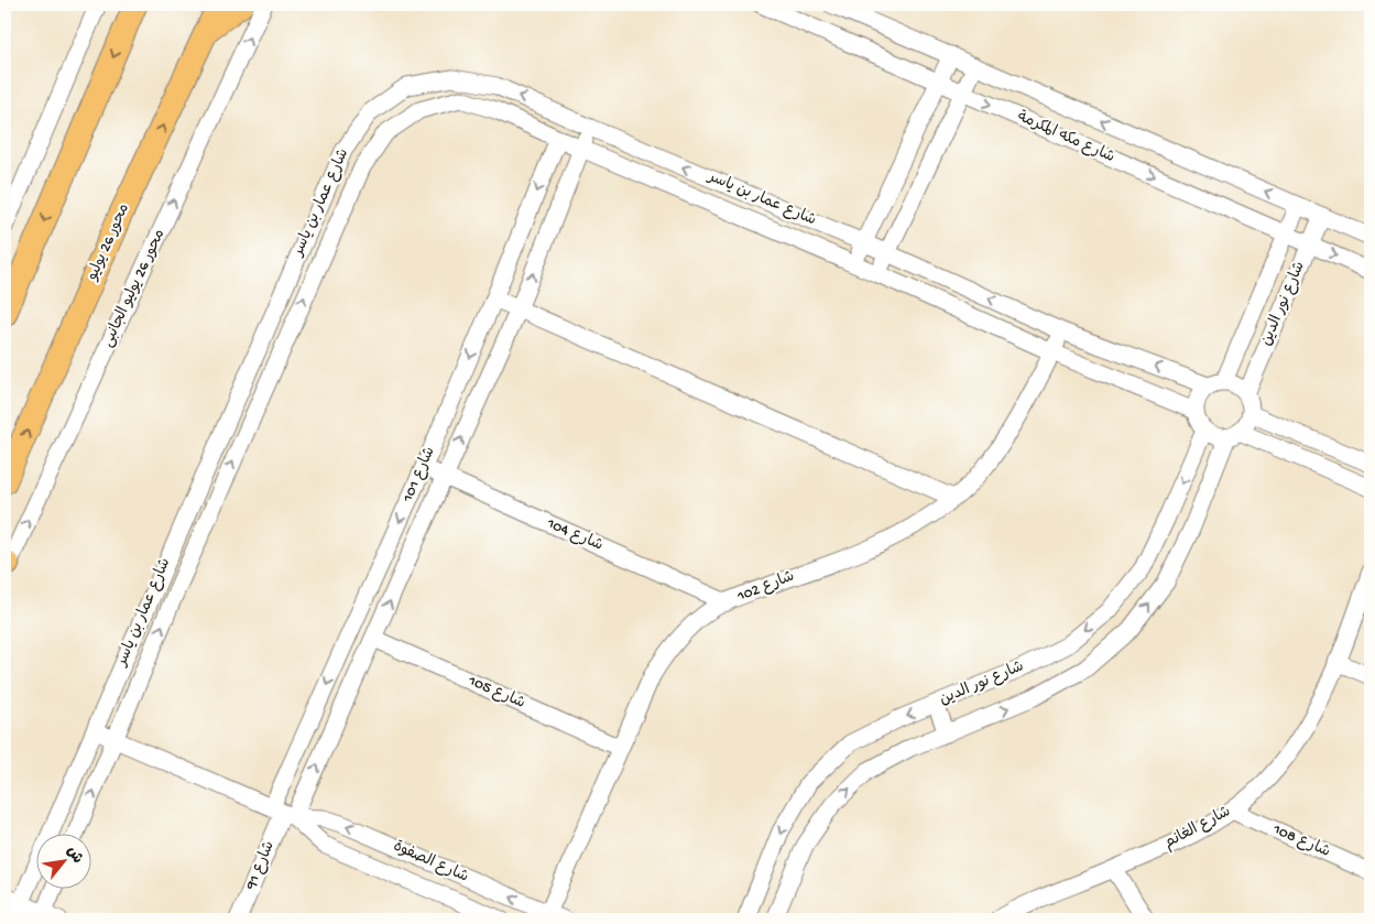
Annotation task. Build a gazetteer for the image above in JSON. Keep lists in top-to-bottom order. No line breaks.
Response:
{"streets":{"highway":["محور 26 يوليو"],"street":["شارع مكه المكرمة","شارع عمار بن ياسر","محور 26 يوليو الجانبى","شارع نور الدين","شارع 101","شارع 104","شارع 102","شارع 105","شارع الغانم","شارع 108","شارع الصفوة","شارع 91"]},"crossings":[["شارع مكه المكرمة","شارع نور الدين"],["شارع عمار بن ياسر","شارع نور الدين"],["شارع عمار بن ياسر","شارع 101"],["شارع عمار بن ياسر","شارع 102"],["شارع عمار بن ياسر","شارع الصفوة"],["شارع 101","شارع 104"],["شارع 101","شارع 105"],["شارع 101","شارع الصفوة"],["شارع 101","شارع 91"],["شارع 104","شارع 102"],["شارع 102","شارع 105"],["شارع 102","شارع الصفوة"],["شارع الغانم","شارع 108"],["شارع الصفوة","شارع 91"]],"one_way":["محور 26 يوليو الجانبى"],"north":"top right"}
